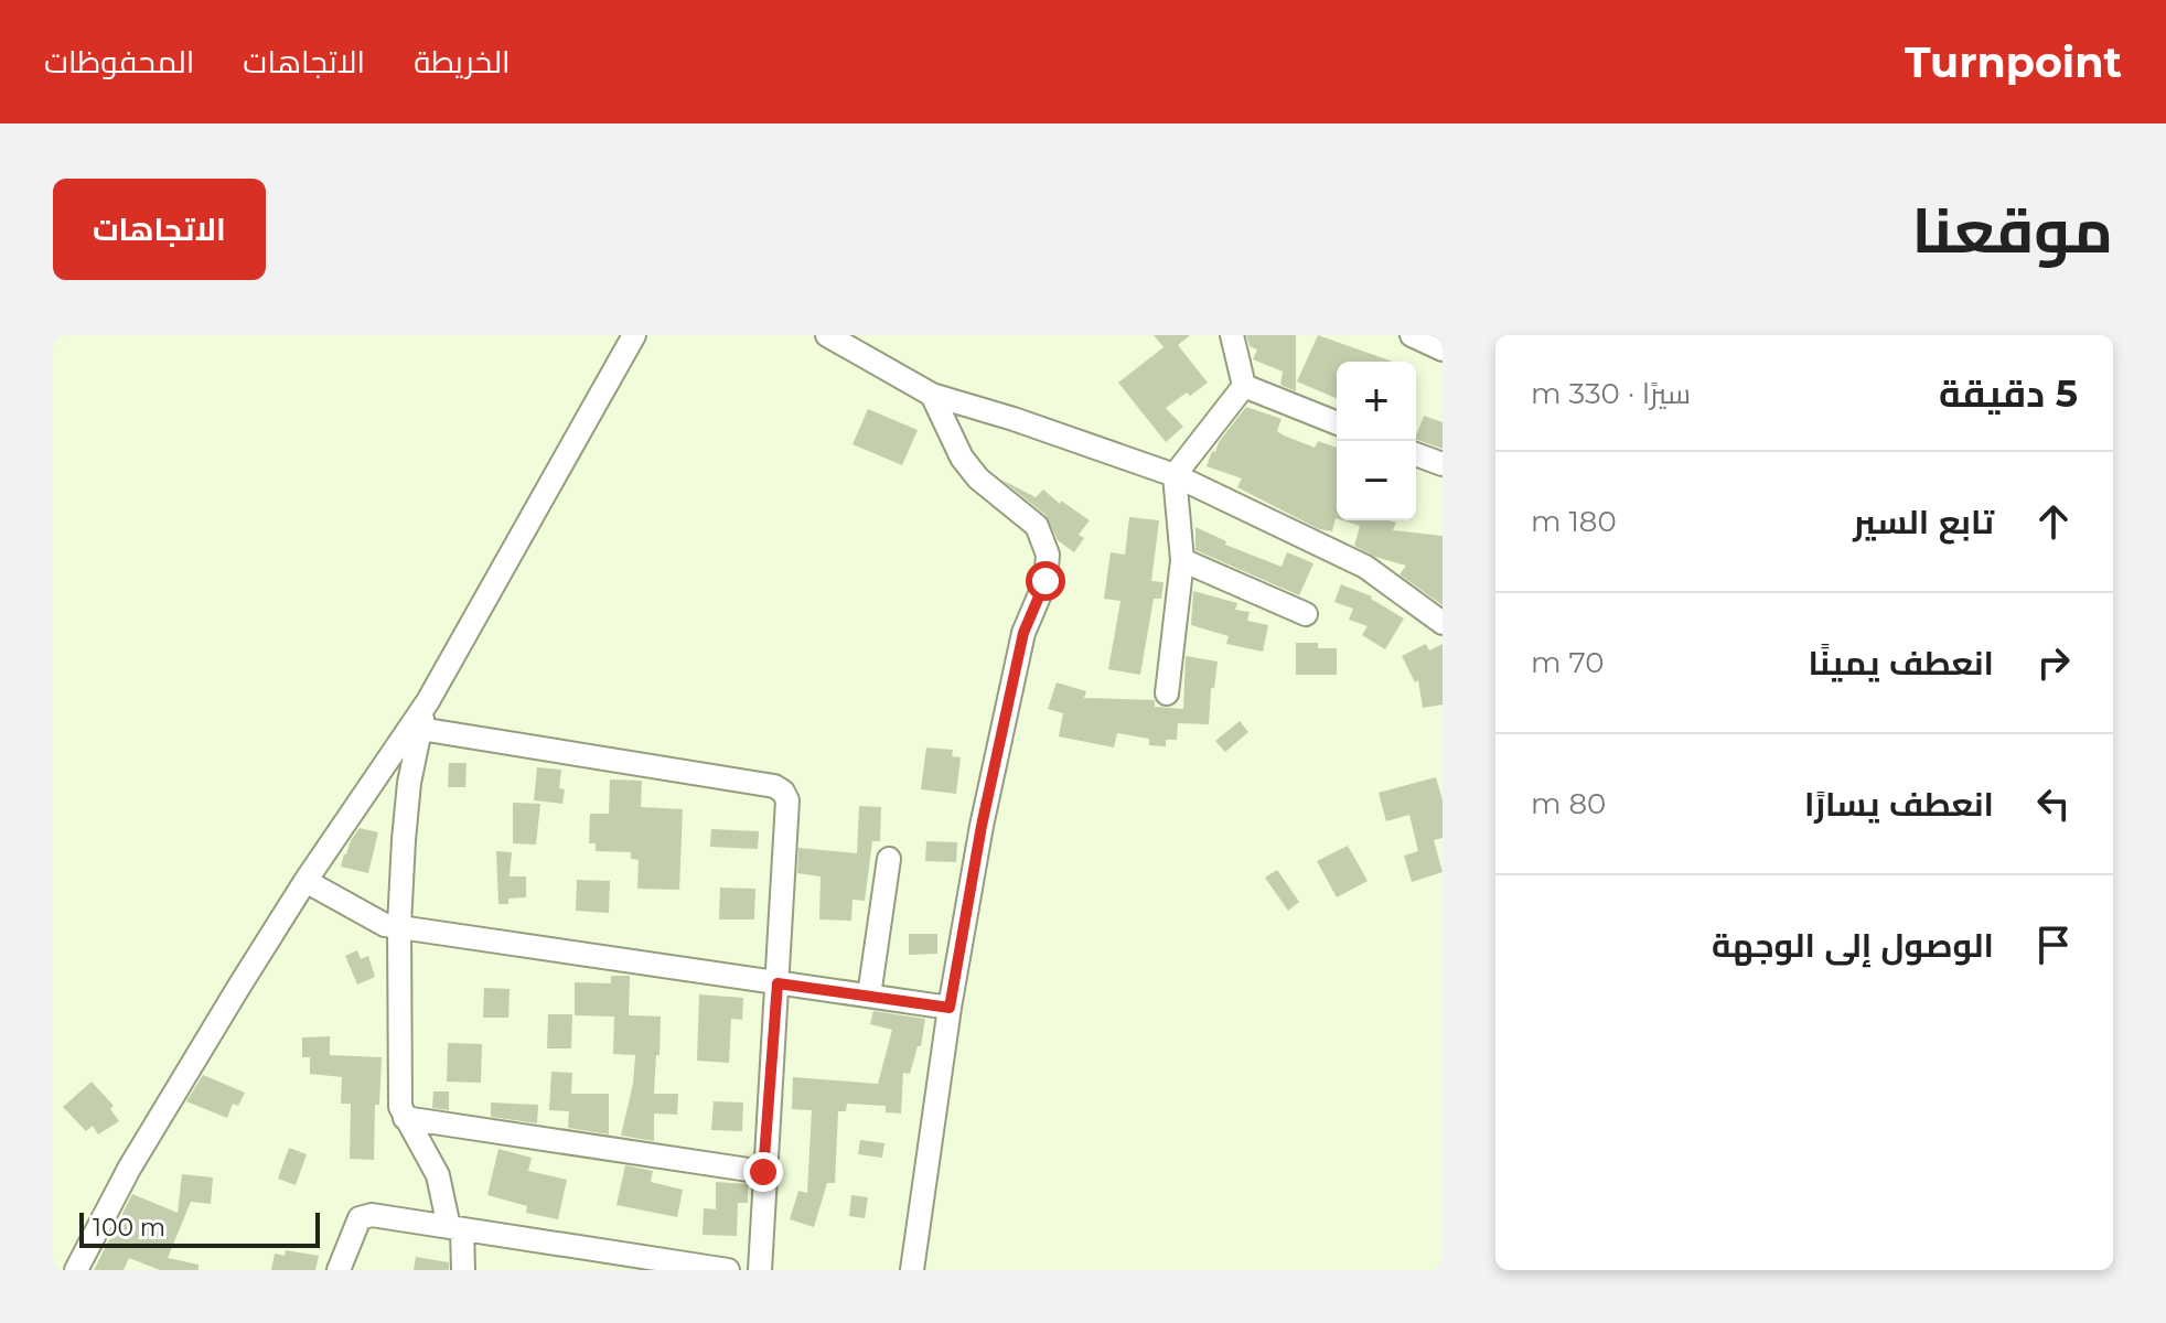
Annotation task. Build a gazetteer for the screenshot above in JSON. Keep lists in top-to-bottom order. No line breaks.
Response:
{"scale_bar":"100 m","page":{"header":"Turnpoint","nav":["الخريطة","الاتجاهات","المحفوظات"],"title":"موقعنا","buttons":"الاتجاهات","heading":["5 دقيقة","سيرًا · 330 m"],"map_buttons":["+","−"],"list":[["تابع السير","180 m"],["انعطف يمينًا","70 m"],["انعطف يسارًا","80 m"],"الوصول إلى الوجهة"],"scale":"100 m"}}
